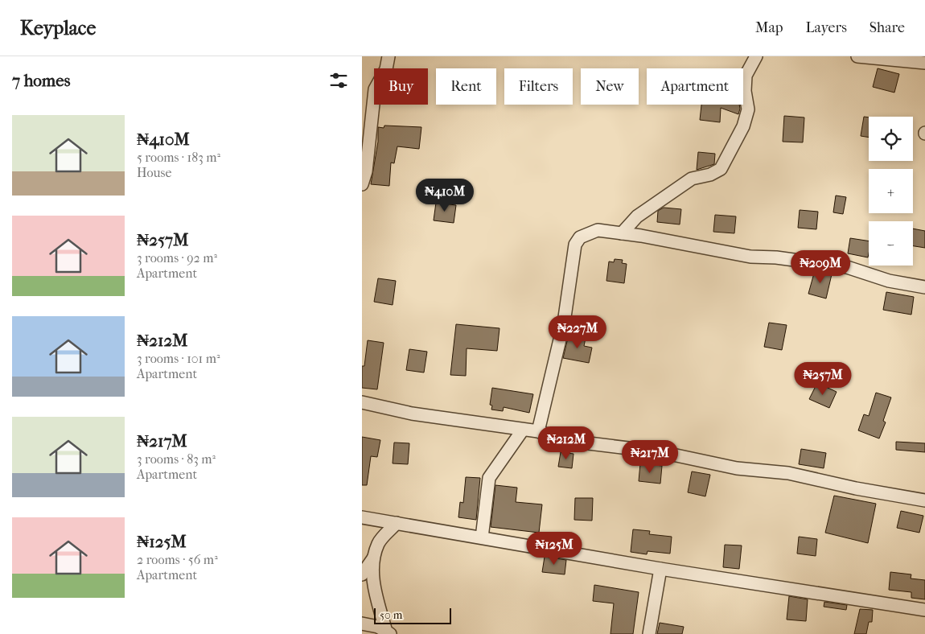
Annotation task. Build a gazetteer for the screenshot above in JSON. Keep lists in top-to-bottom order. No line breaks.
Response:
{"scale_bar":"50 m","page":{"header":"Keyplace","nav":["Map","Layers","Share"],"heading":"7 homes","chip":["Buy","Rent","Filters","New","Apartment"],"list":[{"name":"₦410M","note":"5 rooms · 183 m² · House"},{"name":"₦257M","note":"3 rooms · 92 m² · Apartment"},{"name":"₦212M","note":"3 rooms · 101 m² · Apartment"},{"name":"₦217M","note":"3 rooms · 83 m² · Apartment"},{"name":"₦125M","note":"2 rooms · 56 m² · Apartment"}],"map_buttons":["+","−"],"price":["₦410M","₦209M","₦227M","₦257M","₦212M","₦217M","₦125M"],"scale":"50 m"}}
